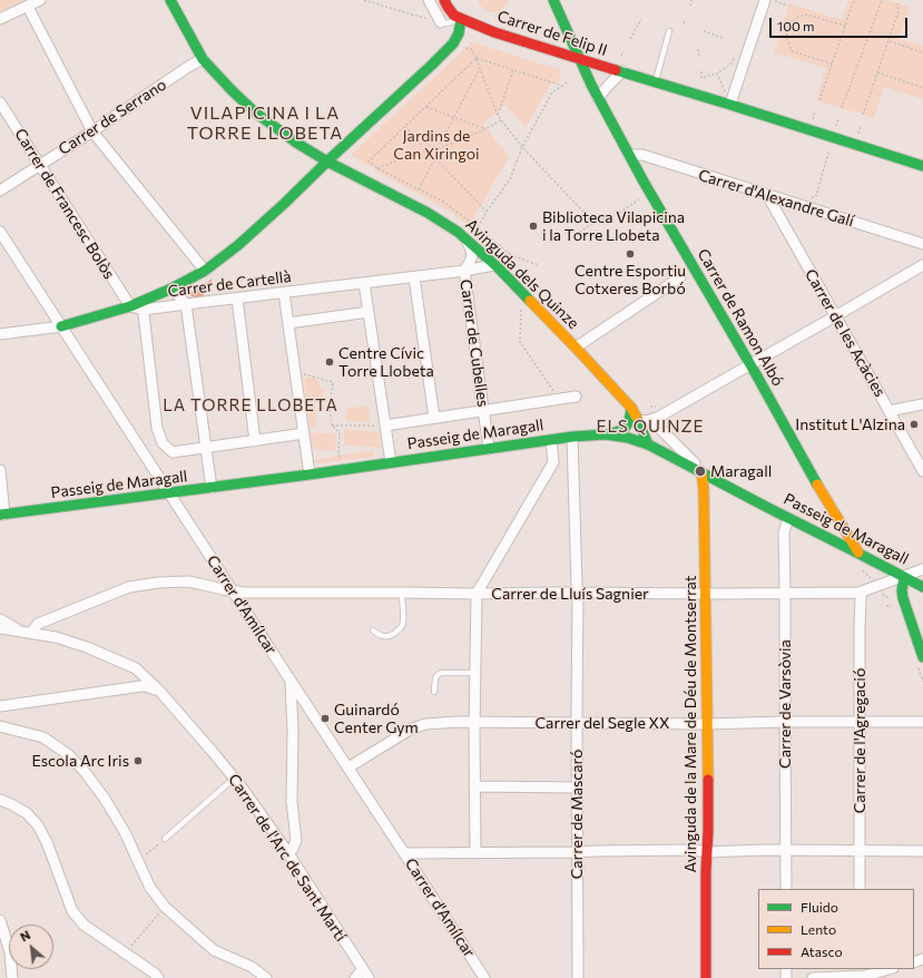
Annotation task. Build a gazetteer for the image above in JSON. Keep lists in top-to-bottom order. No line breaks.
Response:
{"streets":{"main road":["Carrer de Felip II","Avinguda dels Quinze","Carrer de Ramon Albó","Passeig de Maragall","Avinguda de la Mare de Déu de Montserrat"],"street":["Carrer de Serrano","Carrer d'Alexandre Galí","Carrer de Francesc Bolòs","Carrer de Cartellà","Carrer de les Acàcies","Carrer de Cubelles","Carrer de Lluís Sagnier","Carrer d'Amílcar","Carrer de Varsòvia","Carrer del Segle XX","Carrer de l'Agregació","Carrer de Mascaró","Carrer de l'Arc de Sant Martí"]},"crossings":[["Carrer de Felip II","Carrer de Ramon Albó"],["Carrer de Serrano","Carrer de Francesc Bolòs"],["Carrer de Serrano","Avinguda dels Quinze"],["Carrer d'Alexandre Galí","Carrer de Ramon Albó"],["Carrer d'Alexandre Galí","Carrer de les Acàcies"],["Avinguda dels Quinze","Carrer de Cartellà"],["Avinguda dels Quinze","Carrer de Cubelles"],["Avinguda dels Quinze","Passeig de Maragall"],["Carrer de Cartellà","Carrer de Cubelles"],["Carrer de Ramon Albó","Passeig de Maragall"],["Carrer de Cubelles","Passeig de Maragall"],["Passeig de Maragall","Carrer de Lluís Sagnier"],["Passeig de Maragall","Carrer d'Amílcar"],["Passeig de Maragall","Carrer de Varsòvia"],["Passeig de Maragall","Avinguda de la Mare de Déu de Montserrat"],["Passeig de Maragall","Carrer de Mascaró"],["Carrer de Lluís Sagnier","Carrer d'Amílcar"],["Carrer de Lluís Sagnier","Carrer de Varsòvia"],["Carrer de Lluís Sagnier","Avinguda de la Mare de Déu de Montserrat"],["Carrer de Lluís Sagnier","Carrer de l'Agregació"],["Carrer de Lluís Sagnier","Carrer de Mascaró"],["Carrer de Lluís Sagnier","Carrer de l'Arc de Sant Martí"],["Carrer d'Amílcar","Carrer del Segle XX"],["Carrer de Varsòvia","Carrer del Segle XX"],["Carrer del Segle XX","Avinguda de la Mare de Déu de Montserrat"],["Carrer del Segle XX","Carrer de l'Agregació"],["Carrer del Segle XX","Carrer de Mascaró"]],"districts":["VILAPICINA I LA TORRE LLOBETA","LA TORRE LLOBETA","ELS QUINZE"],"parks":["Jardins de Can Xiringoi"],"places":["Biblioteca Vilapicina i la Torre Llobeta","Centre Esportiu Cotxeres Borbó","Centre Cívic Torre Llobeta","Institut L'Alzina","Maragall","Guinardó Center Gym","Escola Arc Iris"],"legend":["Fluido","Lento","Atasco"],"scale_bar":"100 m","north":"top left"}
